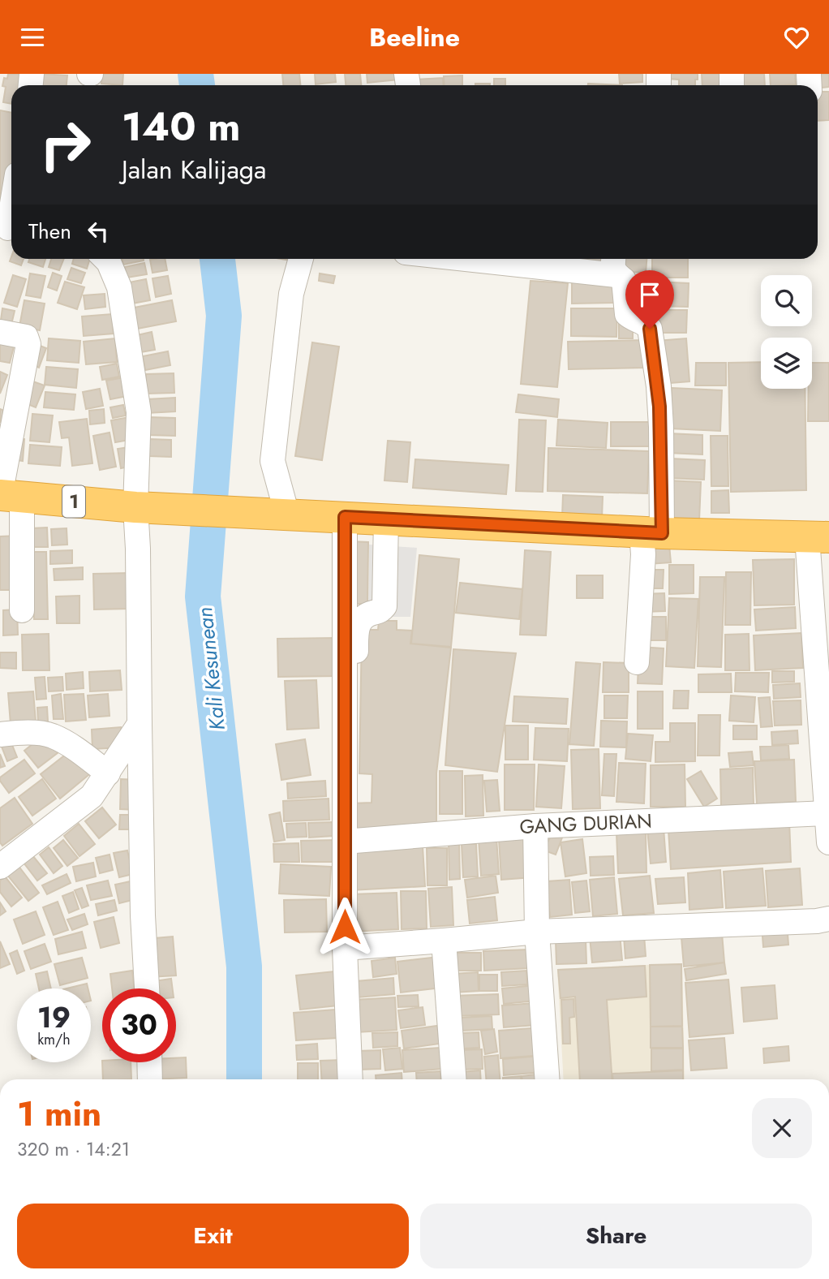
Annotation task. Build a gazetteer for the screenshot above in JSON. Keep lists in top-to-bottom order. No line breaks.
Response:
{"streets":{"highway":["1"],"street":["GANG DURIAN"]},"water":["Kali Kesunean"],"page":{"header":"Beeline","turn":["140 m","Jalan Kalijaga"],"then":"Then","speed":"19 km/h","limit":"30","heading":["1 min","320 m · 14:21"],"buttons":["Exit","Share"]}}
